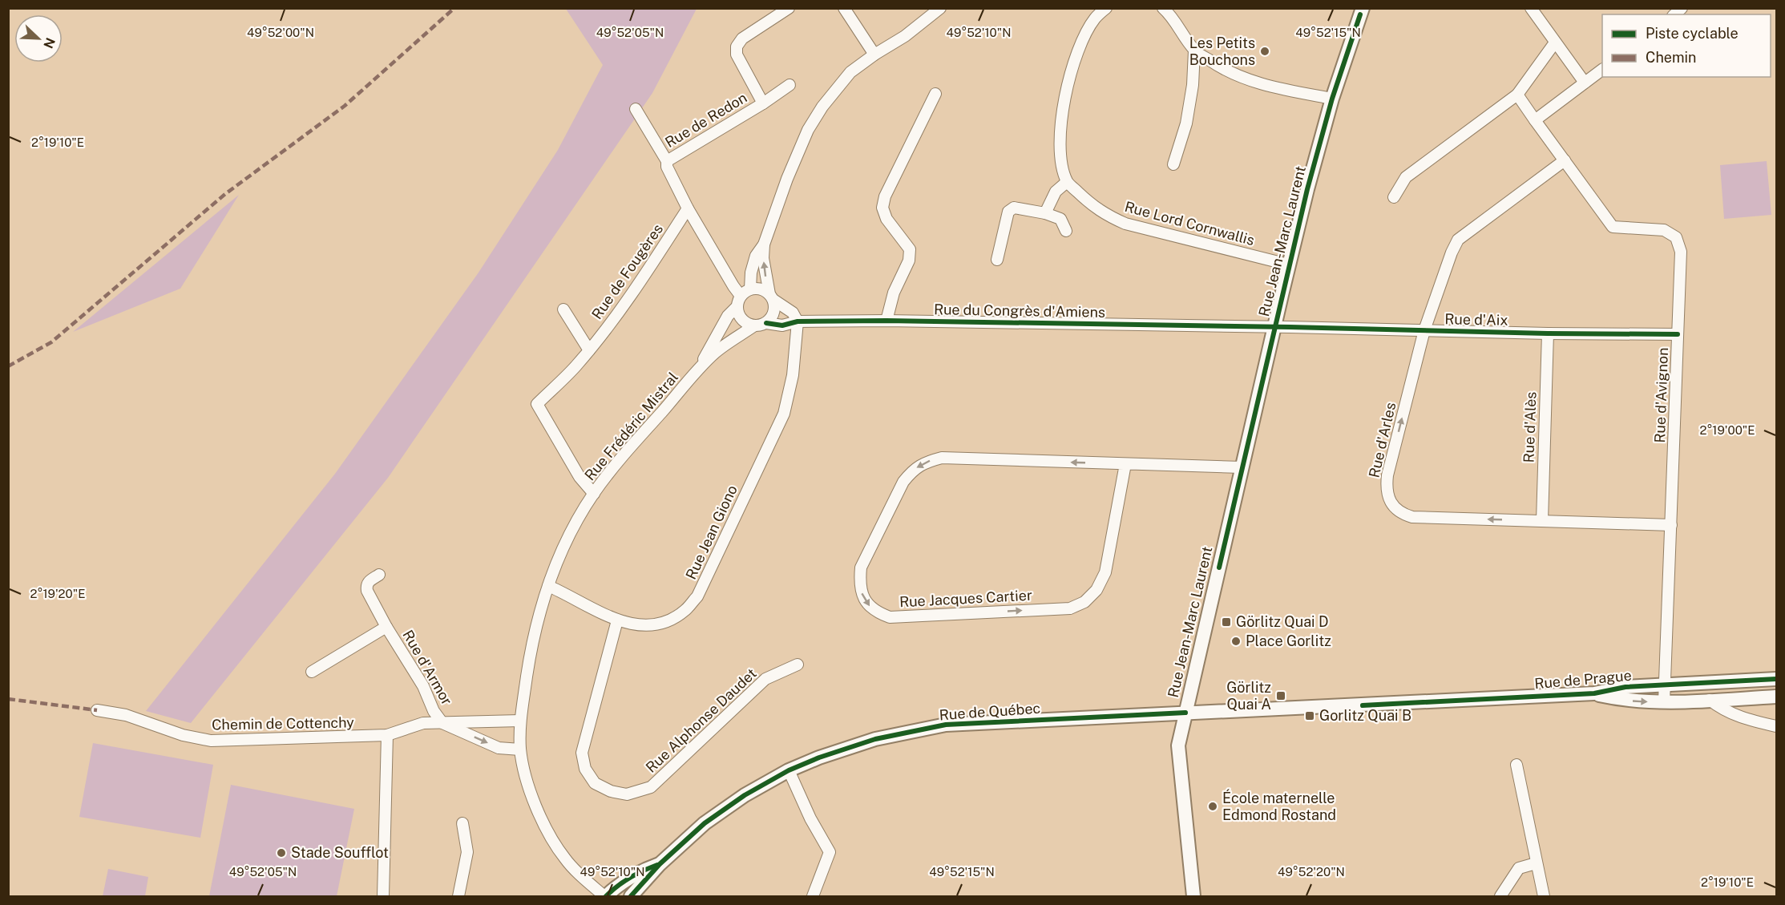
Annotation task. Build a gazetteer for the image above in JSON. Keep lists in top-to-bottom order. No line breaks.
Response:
{"streets":{"street":["Rue de Redon","Rue Lord Cornwallis","Rue Jean-Marc Laurent","Rue de Fougères","Rue du Congrès d'Amiens","Rue d'Aix","Rue d'Avignon","Rue Frédéric Mistral","Rue d'Alès","Rue d'Arles","Rue Jean Giono","Rue Jacques Cartier","Rue d'Armor","Rue de Prague","Rue de Québec","Rue Alphonse Daudet","Chemin de Cottenchy"]},"crossings":[["Rue Lord Cornwallis","Rue Jean-Marc Laurent"],["Rue Jean-Marc Laurent","Rue du Congrès d'Amiens"],["Rue Jean-Marc Laurent","Rue d'Aix"],["Rue Jean-Marc Laurent","Rue Jacques Cartier"],["Rue Jean-Marc Laurent","Rue de Prague"],["Rue Jean-Marc Laurent","Rue de Québec"],["Rue de Fougères","Rue Frédéric Mistral"],["Rue du Congrès d'Amiens","Rue d'Aix"],["Rue du Congrès d'Amiens","Rue Frédéric Mistral"],["Rue du Congrès d'Amiens","Rue Jean Giono"],["Rue d'Aix","Rue d'Avignon"],["Rue d'Aix","Rue d'Alès"],["Rue d'Aix","Rue d'Arles"],["Rue d'Avignon","Rue d'Arles"],["Rue d'Avignon","Rue de Prague"],["Rue Frédéric Mistral","Rue Jean Giono"],["Rue Frédéric Mistral","Rue de Québec"],["Rue Frédéric Mistral","Chemin de Cottenchy"],["Rue d'Alès","Rue d'Arles"],["Rue Jean Giono","Rue Alphonse Daudet"],["Rue d'Armor","Chemin de Cottenchy"],["Rue de Prague","Rue de Québec"]],"places":{"other":["Les Petits Bouchons","Place Gorlitz","École maternelle Edmond Rostand","Stade Soufflot"],"transit":["Görlitz Quai D","Görlitz Quai A","Gorlitz Quai B"]},"legend":["Piste cyclable","Chemin"],"north":"bottom right","coordinates":["49°52'00\"N","49°52'05\"N","49°52'10\"N","49°52'15\"N","2°19'10\"E","2°19'00\"E","2°19'20\"E","49°52'20\"N"]}
